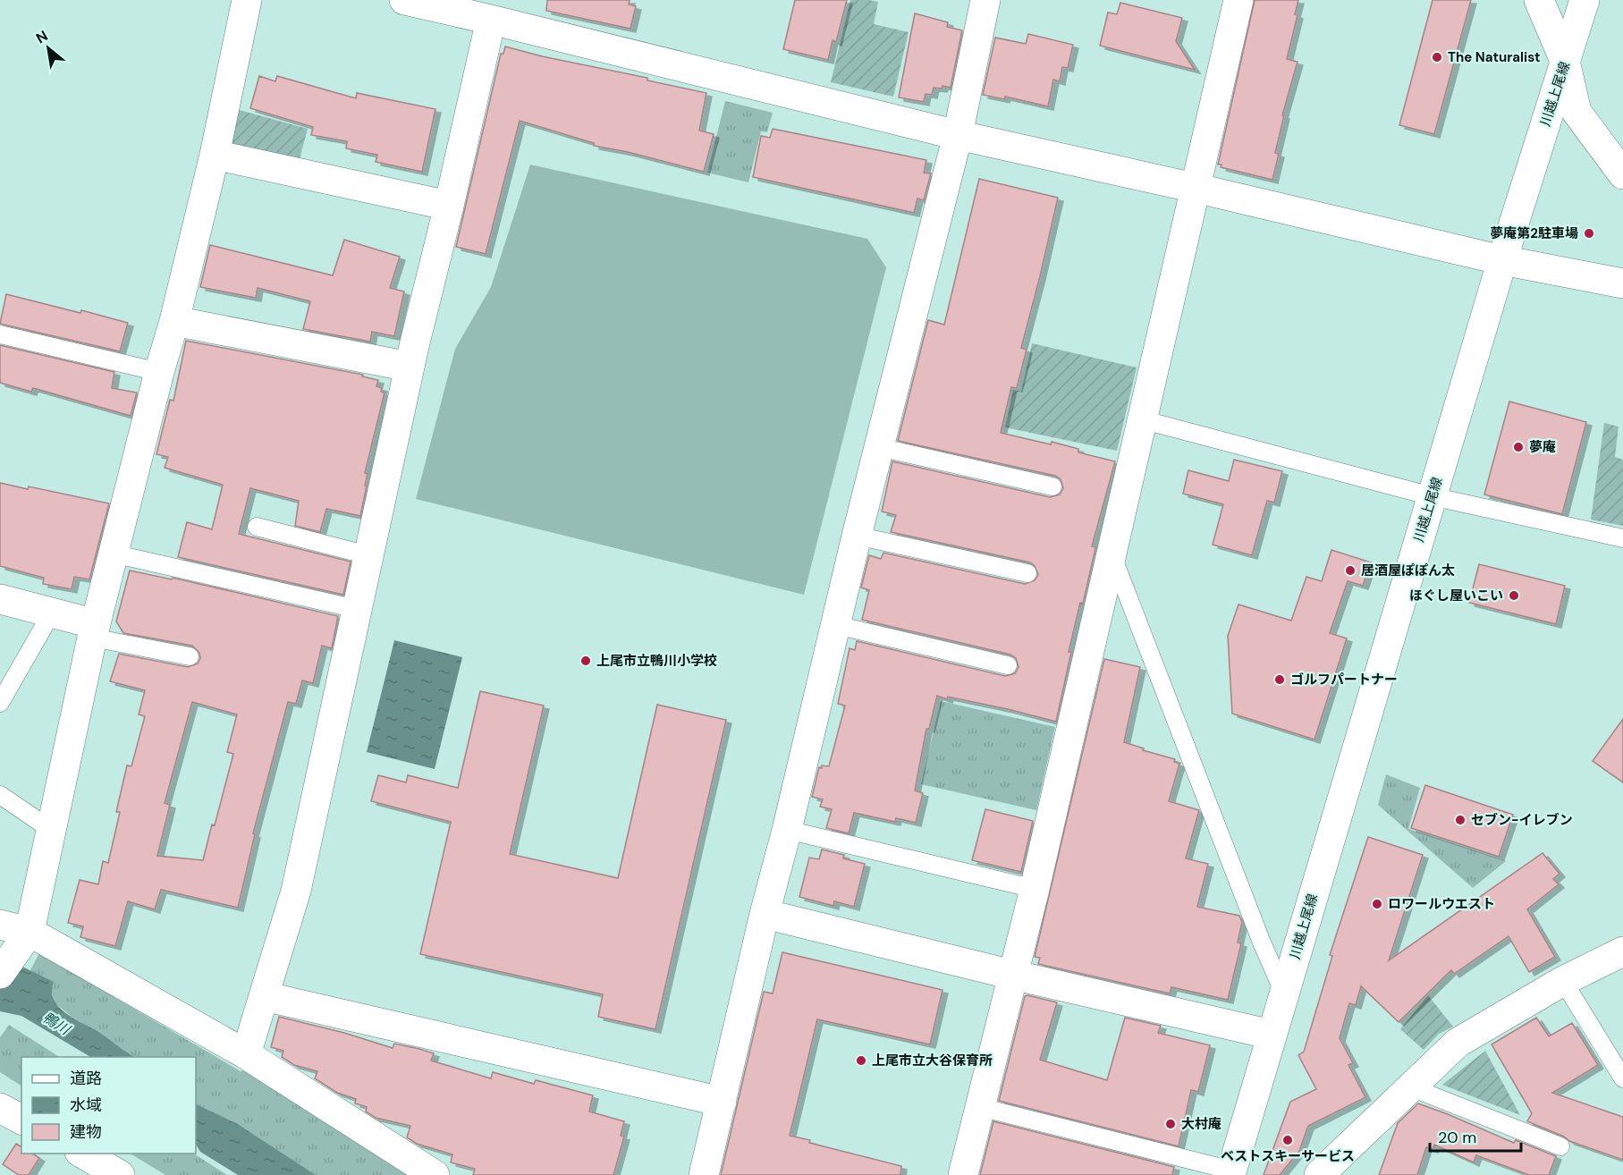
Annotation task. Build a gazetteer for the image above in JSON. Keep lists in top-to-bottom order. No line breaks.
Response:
{"streets":{"street":["川越上尾線"]},"water":["鴨川"],"places":["The Naturalist","夢庵第2駐車場","夢庵","居酒屋ぽぽん太","ほぐし屋いこい","上尾市立鴨川小学校","ゴルフパートナー","セブン-イレブン","ロワールウエスト","上尾市立大谷保育所","大村庵","ベストスキーサービス"],"legend":["道路","水域","建物"],"scale_bar":"20 m","north":"top left"}
